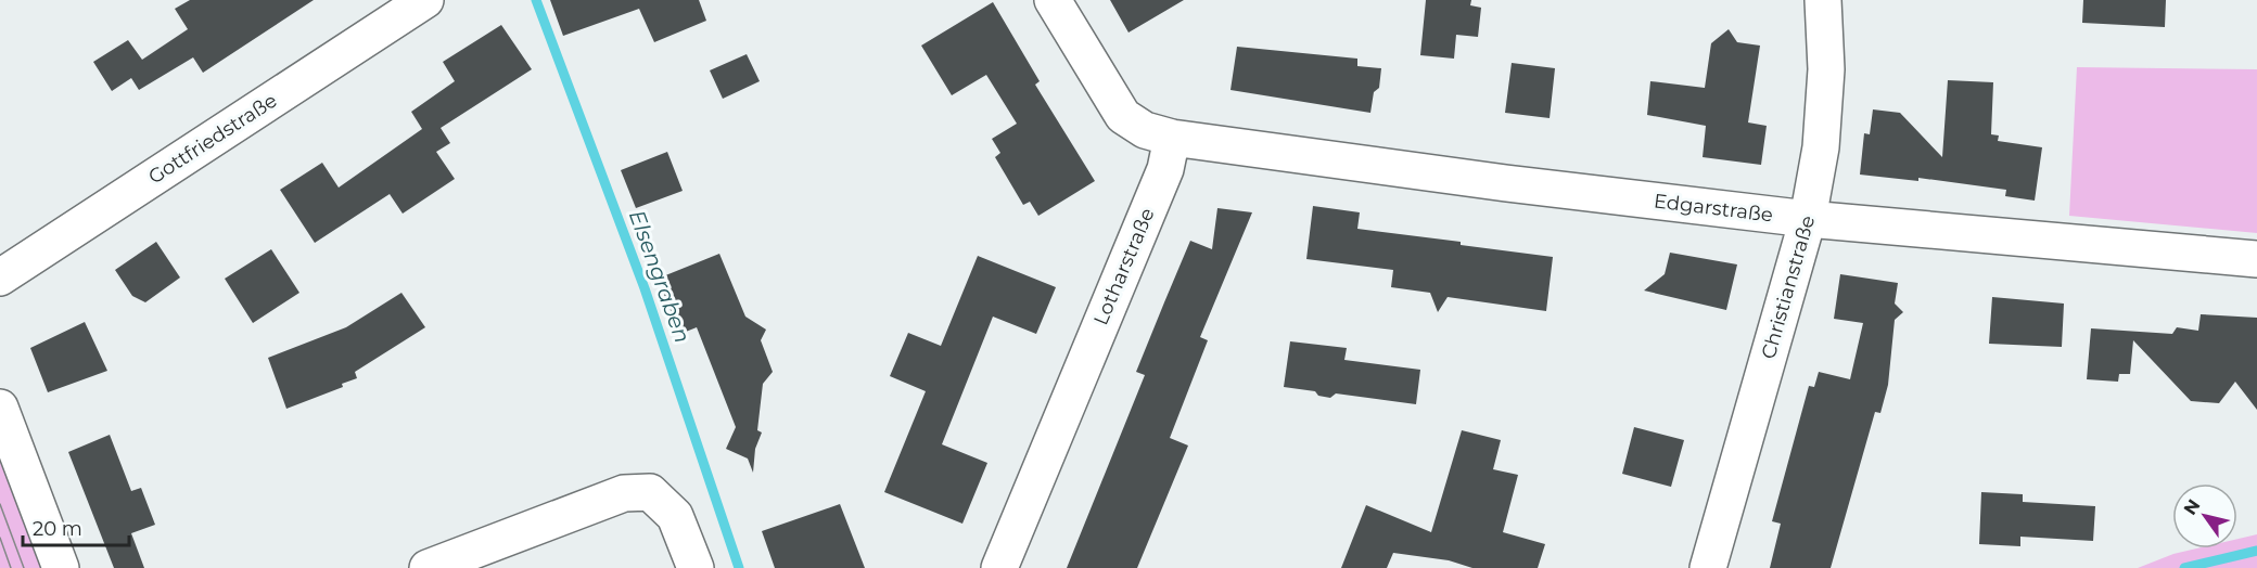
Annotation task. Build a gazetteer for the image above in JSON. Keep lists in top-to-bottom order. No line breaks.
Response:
{"streets":{"street":["Gottfriedstraße","Edgarstraße","Lotharstraße","Christianstraße"]},"crossings":[["Edgarstraße","Lotharstraße"],["Edgarstraße","Christianstraße"]],"water":["Elsengraben"],"scale_bar":"20 m","north":"top left"}
